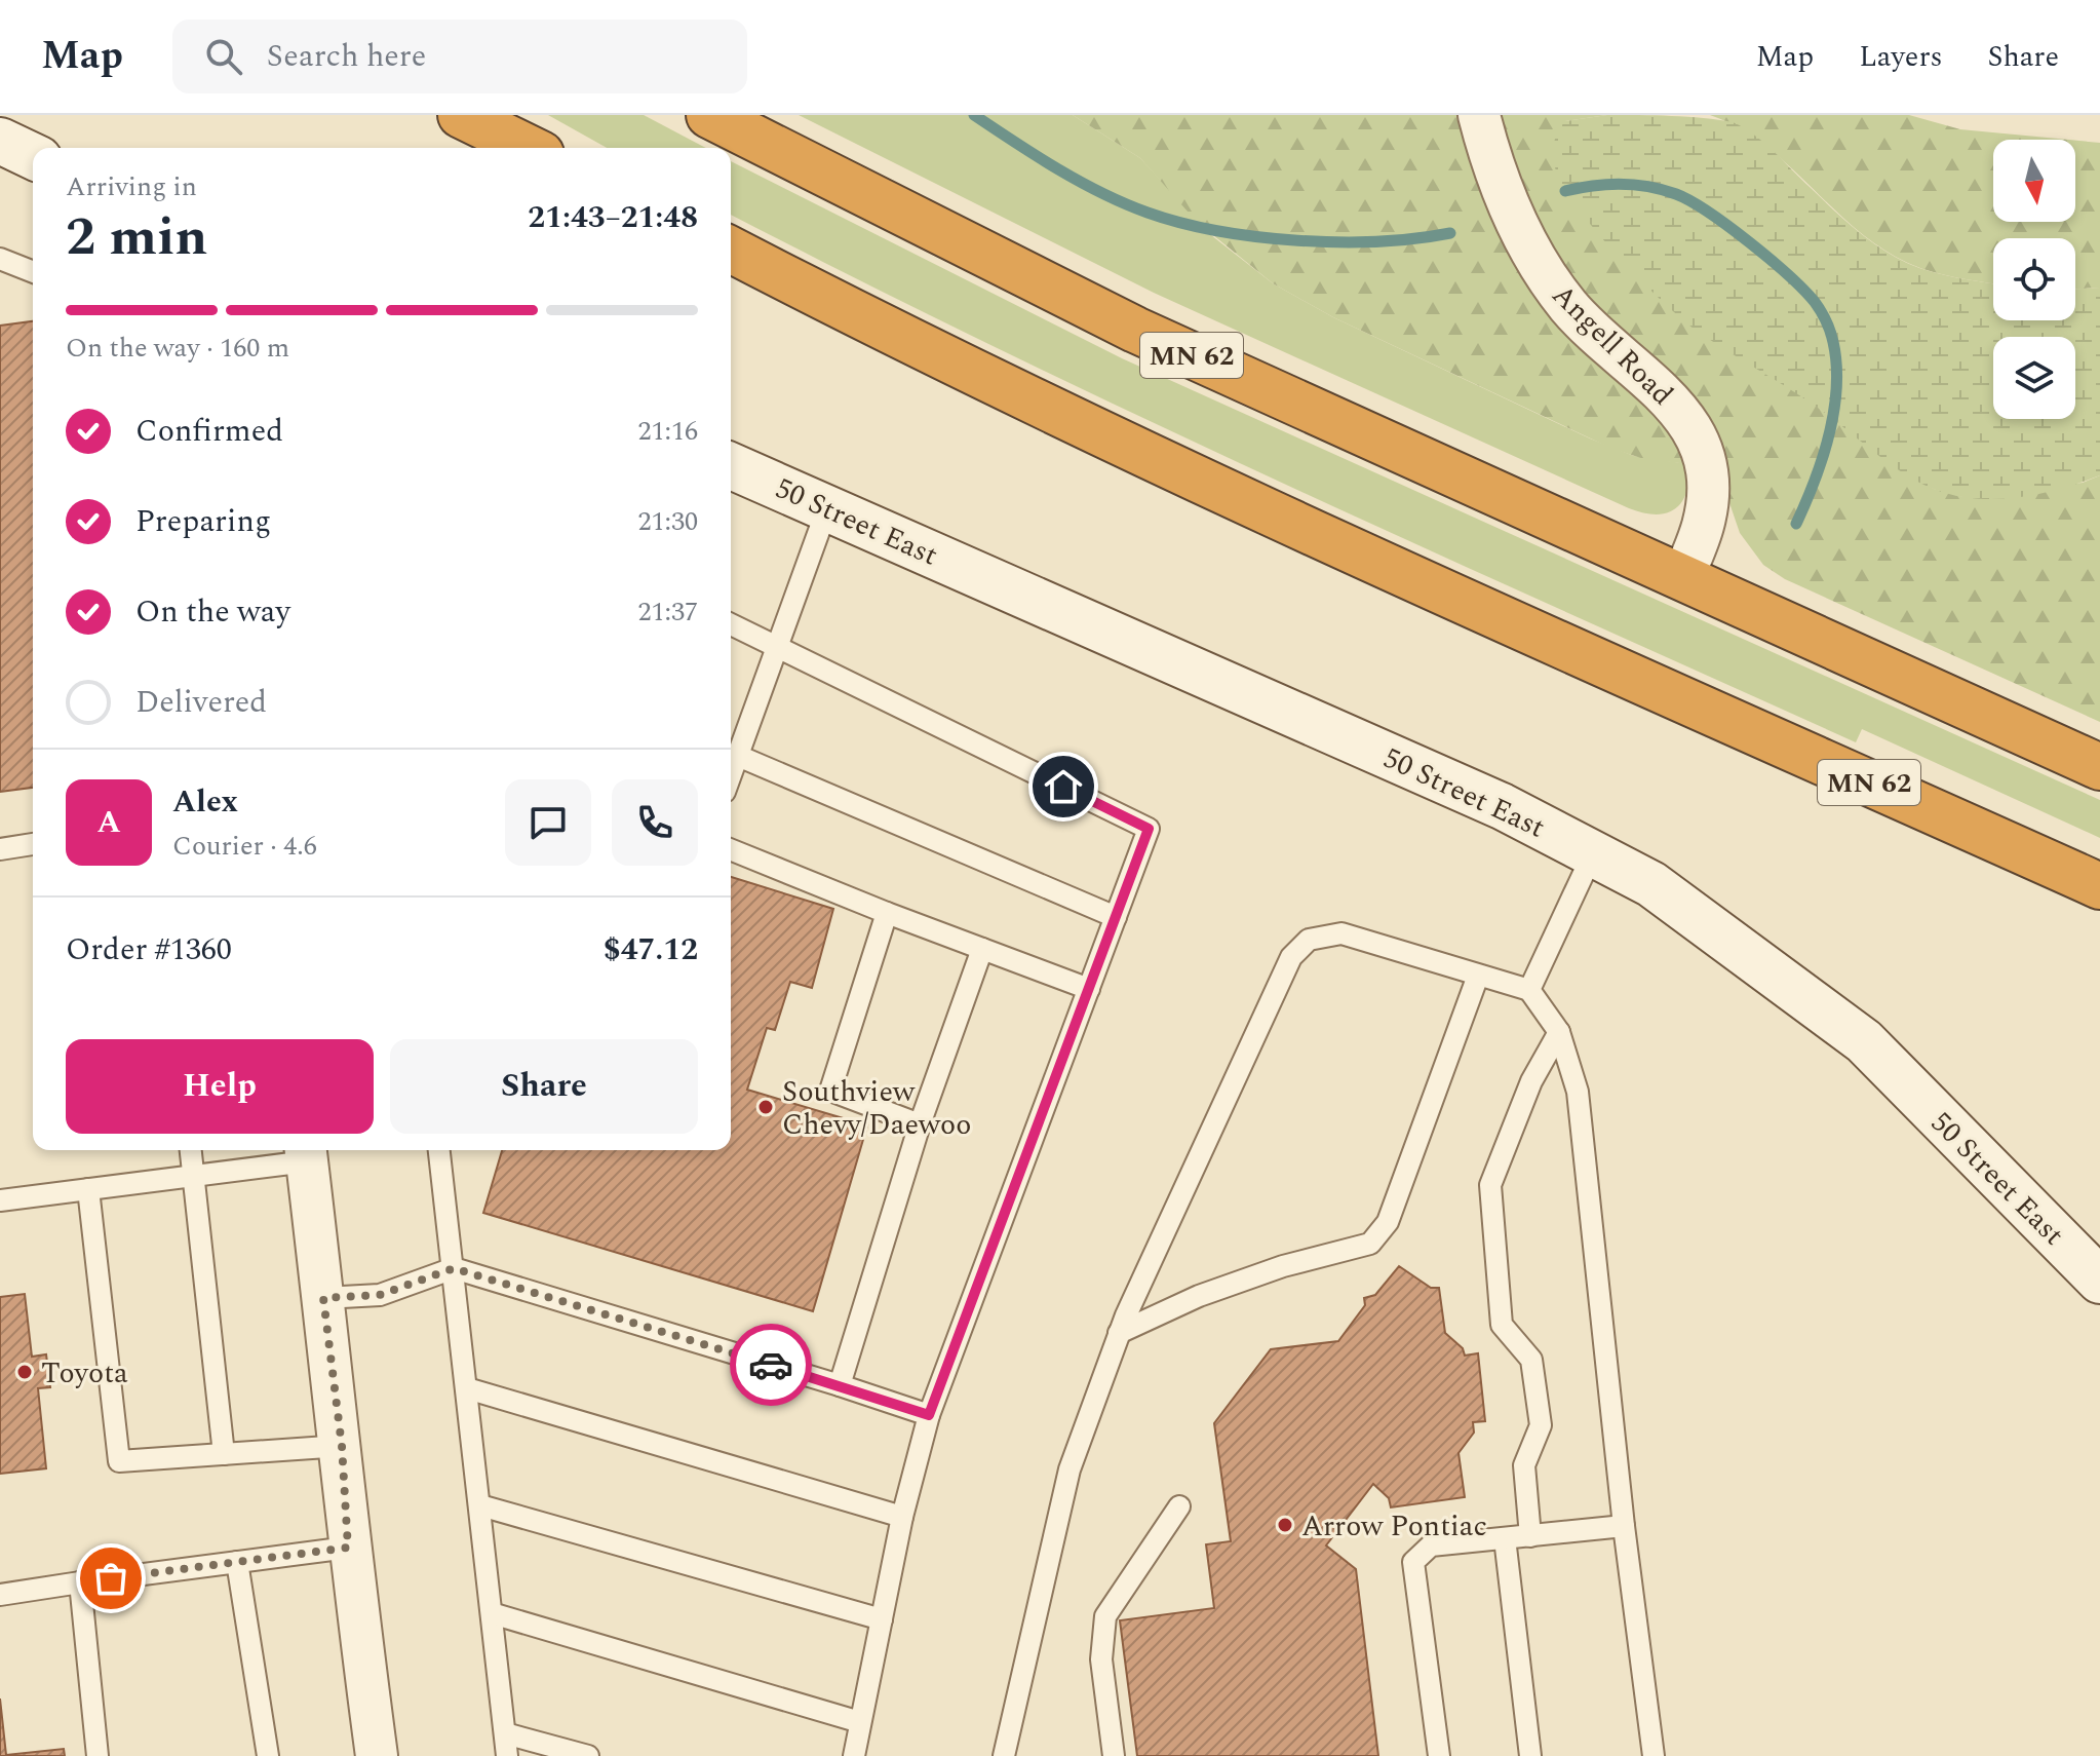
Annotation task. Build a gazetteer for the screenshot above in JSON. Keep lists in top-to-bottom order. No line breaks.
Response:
{"streets":{"highway":["MN 62"],"street":["Angell Road","50 Street East"]},"crossings":[["Angell Road","MN 62"]],"places":["Southview Chevy/Daewoo","Toyota","Arrow Pontiac"],"north":"bottom","page":{"header":"Map","search":"Search here","nav":["Map","Layers","Share"],"heading":["2 min","Arriving in","21:43–21:48"],"panel":["Alex","Courier · 4.6","Order #1360","$47.12"],"bar":"On the way · 160 m","list":[["Confirmed","21:16"],["Preparing","21:30"],["On the way","21:37"],"Delivered"],"round":"A","buttons":["Help","Share"]}}
